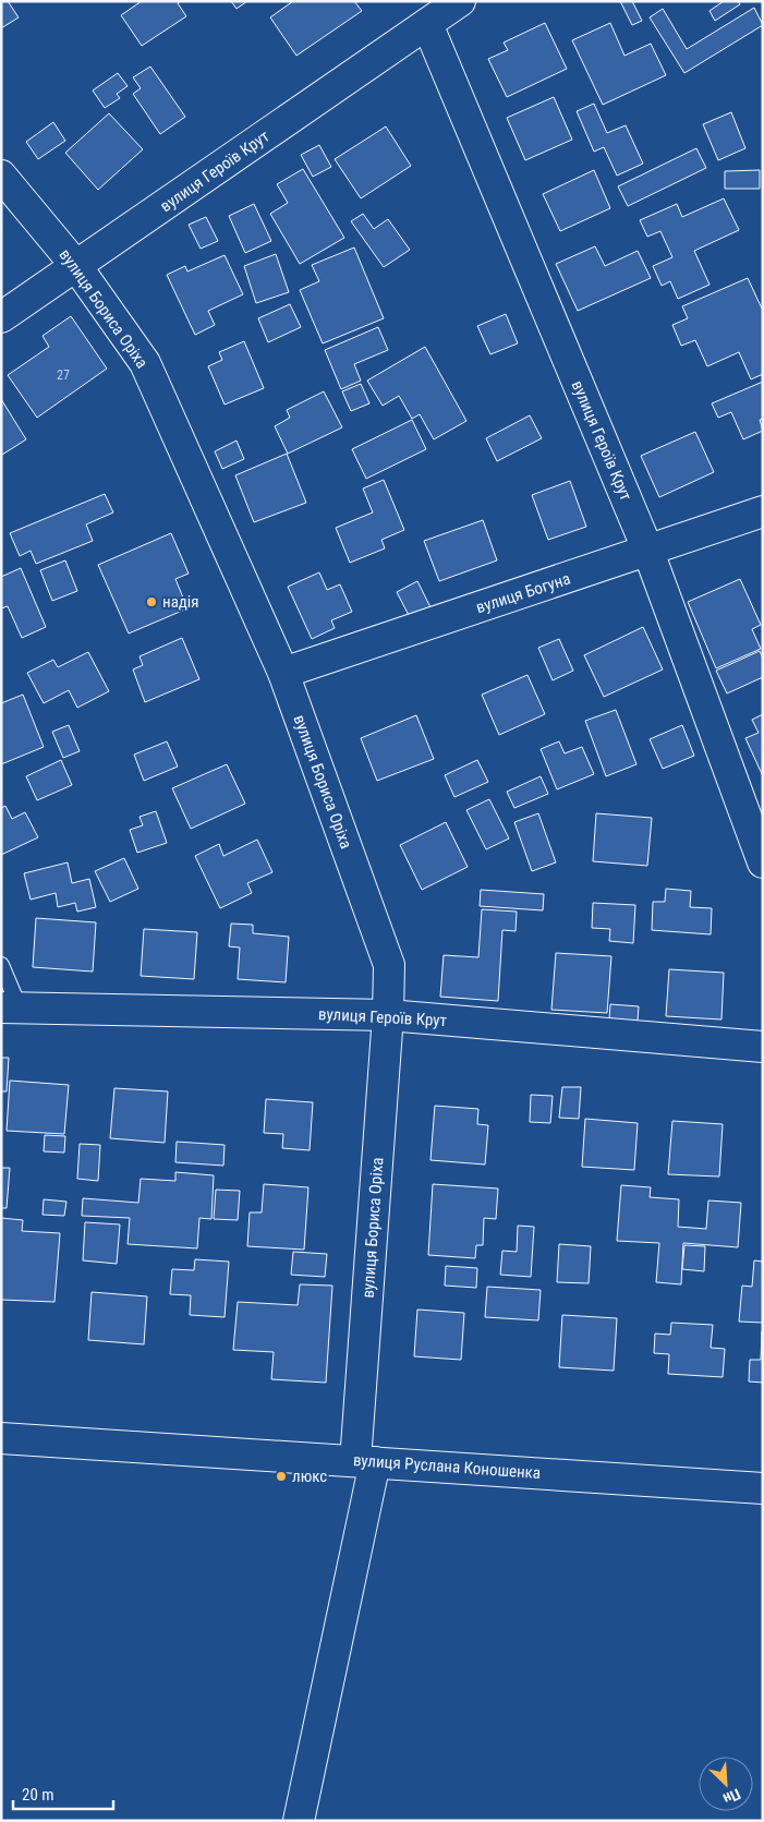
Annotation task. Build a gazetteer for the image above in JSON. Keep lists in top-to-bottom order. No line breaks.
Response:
{"streets":{"street":["вулиця Героїв Крут","вулиця Бориса Оріха","вулиця Богуна","вулиця Руслана Коношенка"]},"crossings":[["вулиця Героїв Крут","вулиця Бориса Оріха"],["вулиця Героїв Крут","вулиця Богуна"],["вулиця Бориса Оріха","вулиця Богуна"],["вулиця Бориса Оріха","вулиця Руслана Коношенка"]],"places":["надія","люкс"],"house_numbers":["27"],"scale_bar":"20 m","north":"bottom right"}
